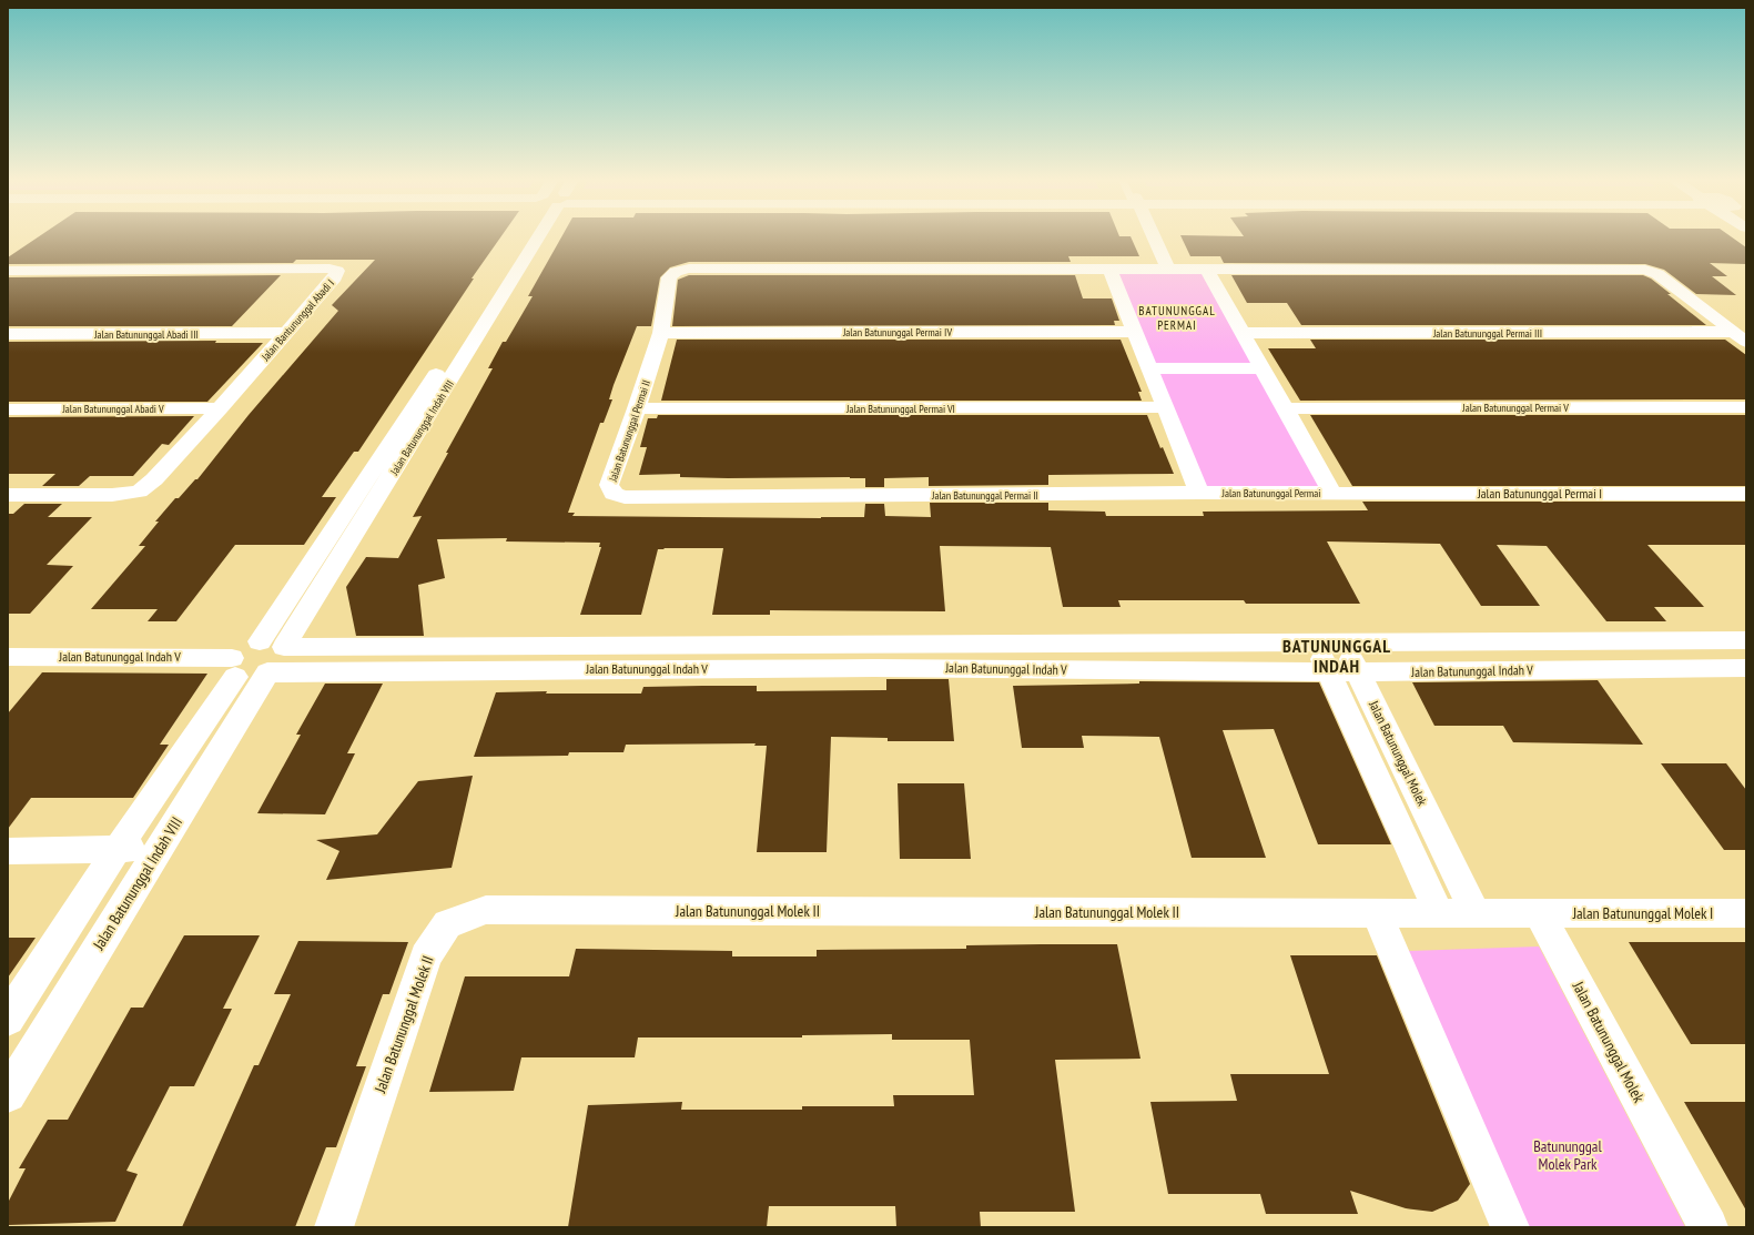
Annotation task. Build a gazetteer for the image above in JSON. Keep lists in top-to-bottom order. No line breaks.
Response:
{"streets":{"street":["Jalan Bantununggal Abadi I","Jalan Batununggal Permai IV","Jalan Batununggal Permai III","Jalan Batununggal Abadi III","Jalan Batununggal Permai V","Jalan Batununggal Abadi V","Jalan Batununggal Permai VI","Jalan Batununggal Indah VIII","Jalan Batununggal Permai II","Jalan Batununggal Permai","Jalan Batununggal Permai I","Jalan Batununggal Indah V","Jalan Batununggal Molek","Jalan Batununggal Molek II","Jalan Batununggal Molek I"]},"crossings":[["Jalan Bantununggal Abadi I","Jalan Batununggal Abadi III"],["Jalan Bantununggal Abadi I","Jalan Batununggal Abadi V"],["Jalan Batununggal Permai IV","Jalan Batununggal Permai II"],["Jalan Batununggal Permai III","Jalan Batununggal Permai"],["Jalan Batununggal Permai V","Jalan Batununggal Permai"],["Jalan Batununggal Permai VI","Jalan Batununggal Permai II"],["Jalan Batununggal Indah VIII","Jalan Batununggal Indah V"],["Jalan Batununggal Permai II","Jalan Batununggal Permai"],["Jalan Batununggal Permai","Jalan Batununggal Permai I"],["Jalan Batununggal Indah V","Jalan Batununggal Molek"],["Jalan Batununggal Molek","Jalan Batununggal Molek I"]],"districts":["BATUNUNGGAL PERMAI","BATUNUNGGAL INDAH"],"parks":["Batununggal Molek Park"]}
